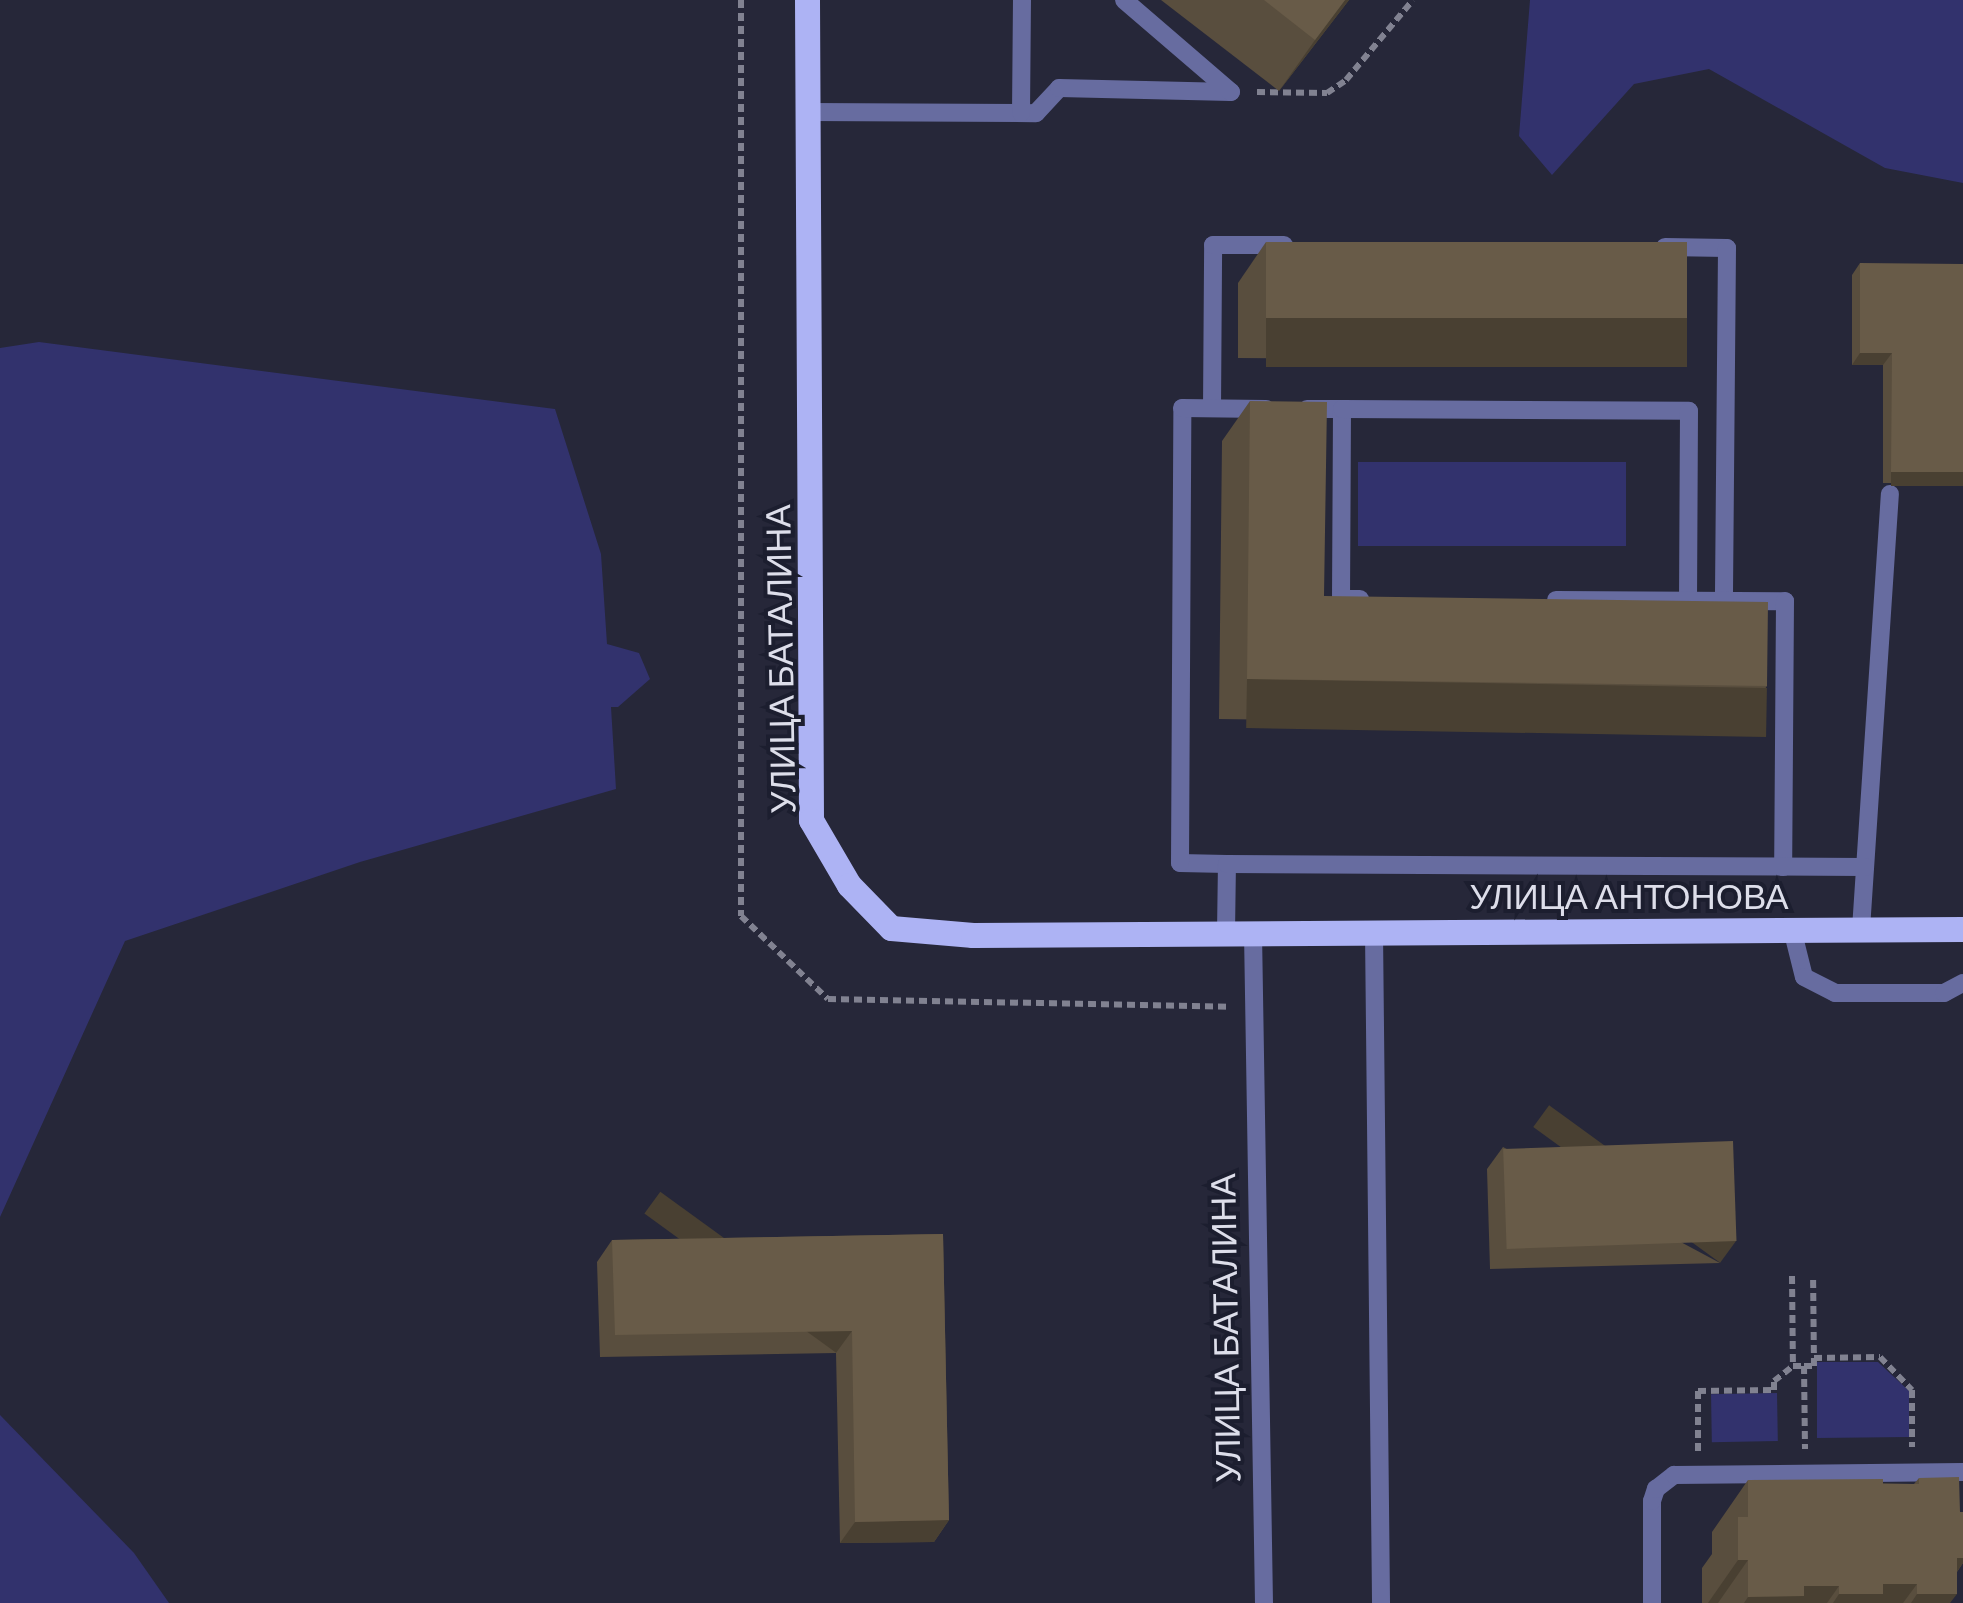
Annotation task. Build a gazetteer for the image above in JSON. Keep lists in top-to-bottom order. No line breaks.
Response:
{"streets":{"main road":["УЛИЦА БАТАЛИНА","УЛИЦА АНТОНОВА"]},"crossings":[["УЛИЦА БАТАЛИНА","УЛИЦА АНТОНОВА"]]}
